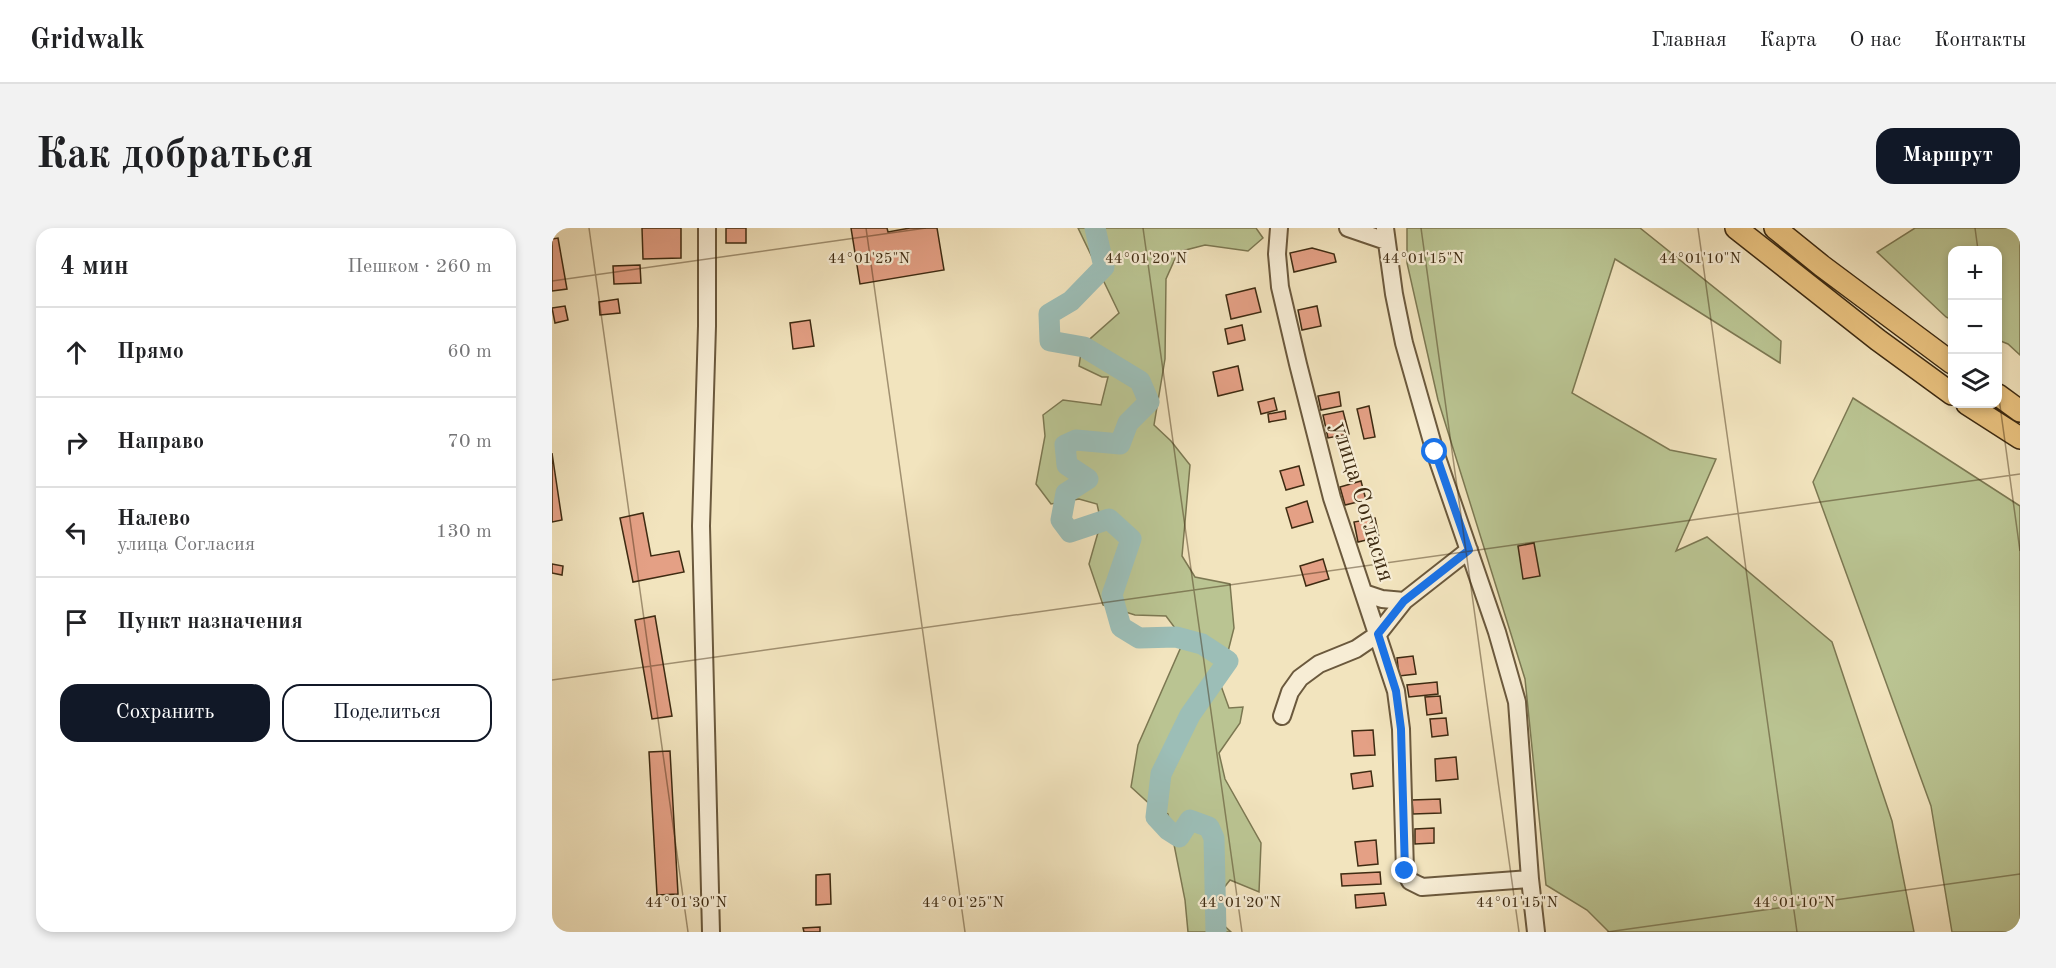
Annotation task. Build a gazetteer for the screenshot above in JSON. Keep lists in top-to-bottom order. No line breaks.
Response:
{"streets":{"street":["улица Согласия"]},"page":{"header":"Gridwalk","nav":["Главная","Карта","О нас","Контакты"],"buttons":["Маршрут",["Сохранить","Поделиться"]],"title":"Как добраться","heading":["4 мин","Пешком · 260 m"],"map_buttons":["+","−"],"list":[["Прямо","60 m"],["Направо","70 m"],["Налево","улица Согласия","130 m"],"Пункт назначения"]},"coordinates":["44°01'25\"N","44°01'20\"N","44°01'15\"N","44°01'10\"N","44°01'30\"N"]}
